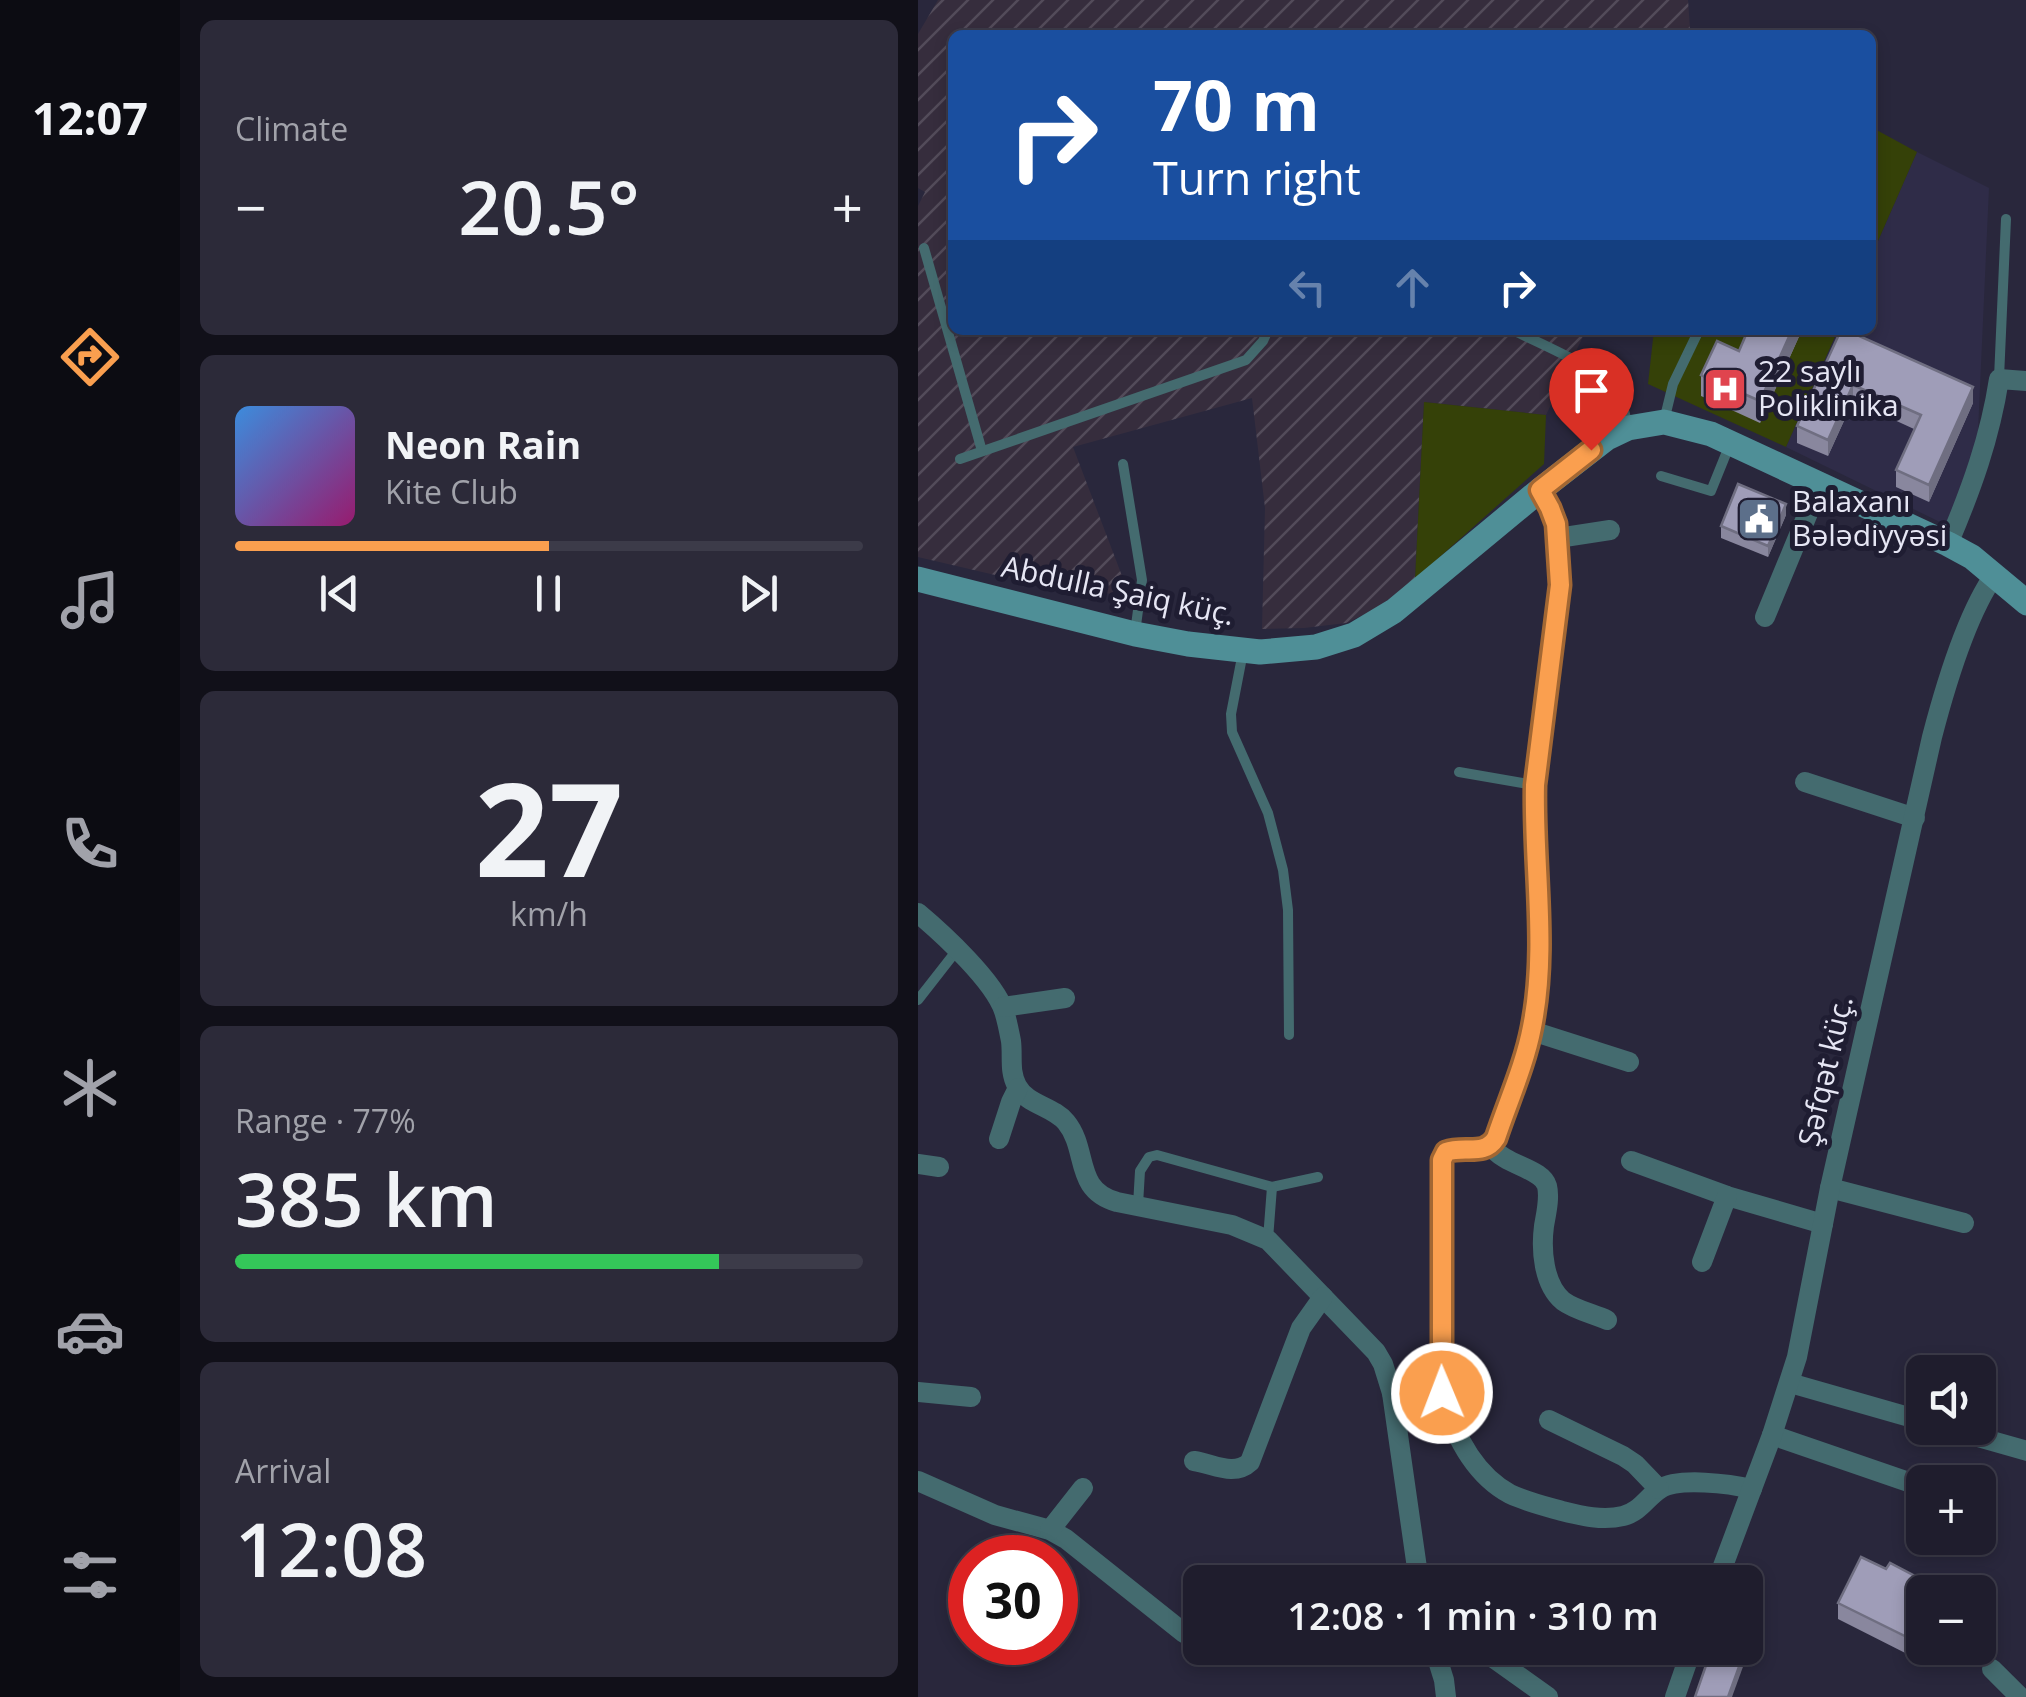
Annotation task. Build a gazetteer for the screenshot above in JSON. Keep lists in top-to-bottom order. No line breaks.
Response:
{"streets":{"street":["Abdulla Şaiq küç.","Şəfqət küç."]},"crossings":[["Abdulla Şaiq küç.","Şəfqət küç."]],"places":{"hospital":["22 saylı Poliklinika"],"public building":["Balaxanı Bələdiyyəsi"]},"page":{"tabs":"12:07","tile":["Climate",["27","km/h"],["Range · 77%","385 km"],["Arrival","12:08"]],"turn":["70 m","Turn right"],"heat":["−","20.5°","+"],"song":["Neon Rain","Kite Club"],"map_buttons":["+","−"],"limit":"30","trip":"12:08 · 1 min · 310 m"}}
